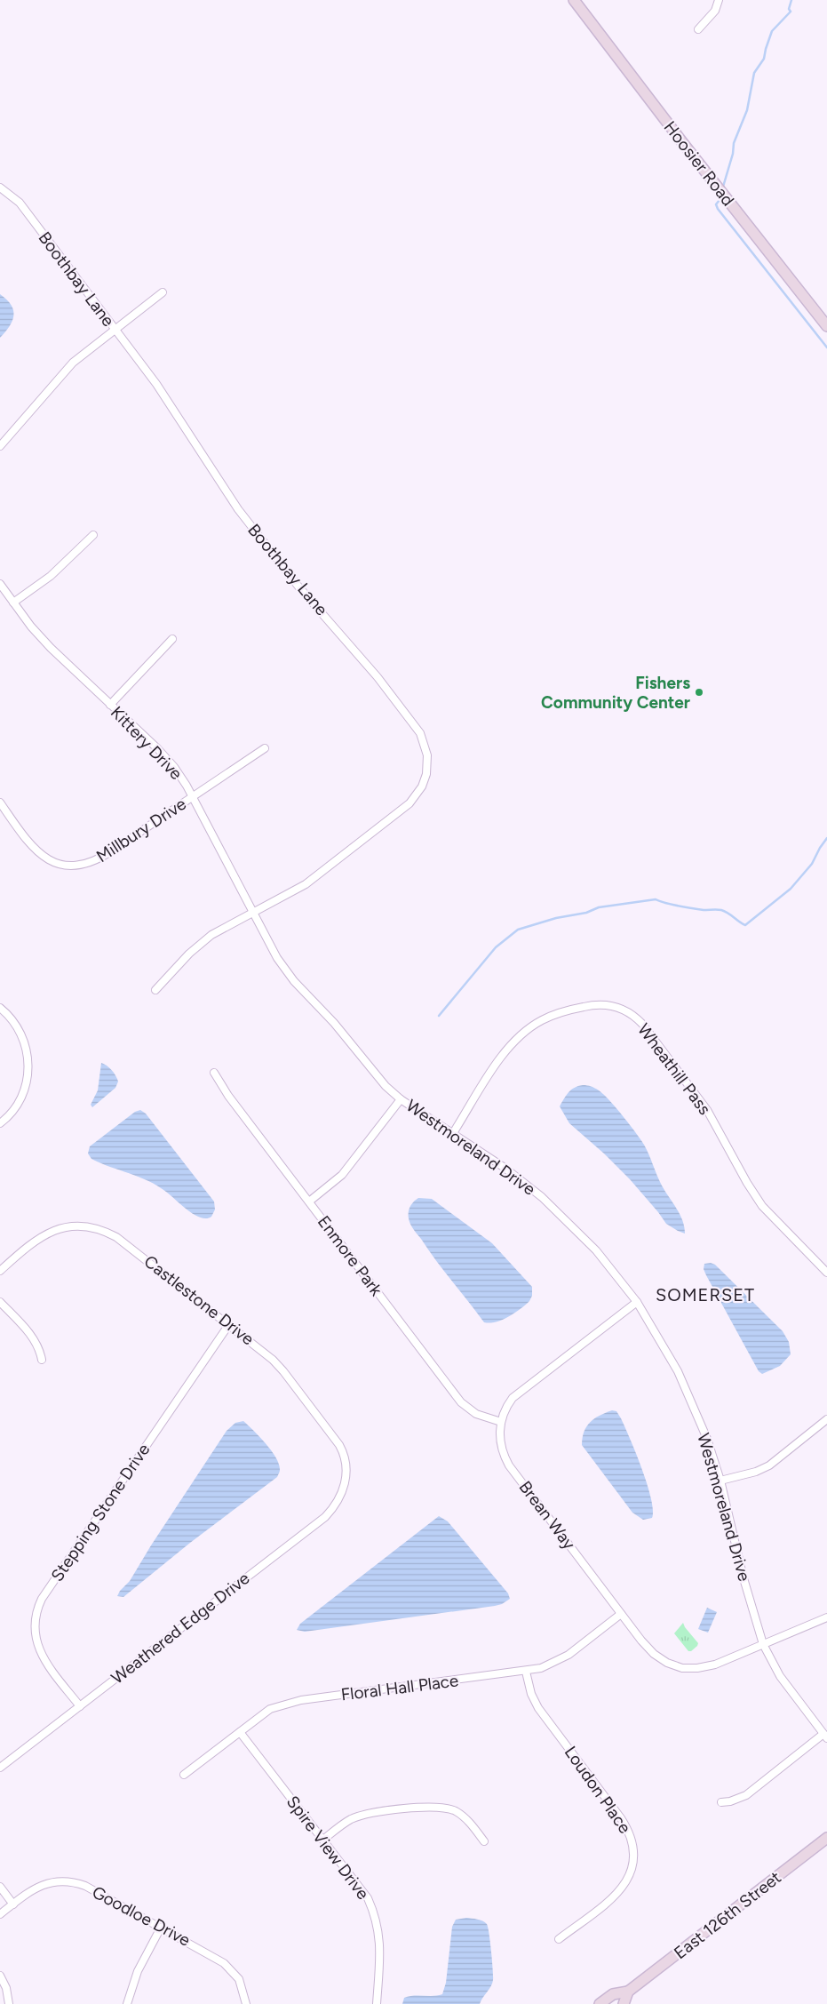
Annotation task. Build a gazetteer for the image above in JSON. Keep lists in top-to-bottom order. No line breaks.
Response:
{"streets":{"street":["Hoosier Road","Boothbay Lane","Kittery Drive","Millbury Drive","Wheathill Pass","Westmoreland Drive","Enmore Park","Castlestone Drive","Stepping Stone Drive","Brean Way","Weathered Edge Drive","Floral Hall Place","Loudon Place","Spire View Drive","East 126th Street","Goodloe Drive"]},"crossings":[["Boothbay Lane","Kittery Drive"],["Kittery Drive","Millbury Drive"],["Kittery Drive","Westmoreland Drive"],["Wheathill Pass","Westmoreland Drive"],["Westmoreland Drive","Brean Way"],["Enmore Park","Brean Way"],["Castlestone Drive","Stepping Stone Drive"],["Castlestone Drive","Weathered Edge Drive"],["Stepping Stone Drive","Weathered Edge Drive"],["Brean Way","Floral Hall Place"],["Floral Hall Place","Loudon Place"],["Floral Hall Place","Spire View Drive"]],"districts":["SOMERSET"],"places":["Fishers Community Center"]}
